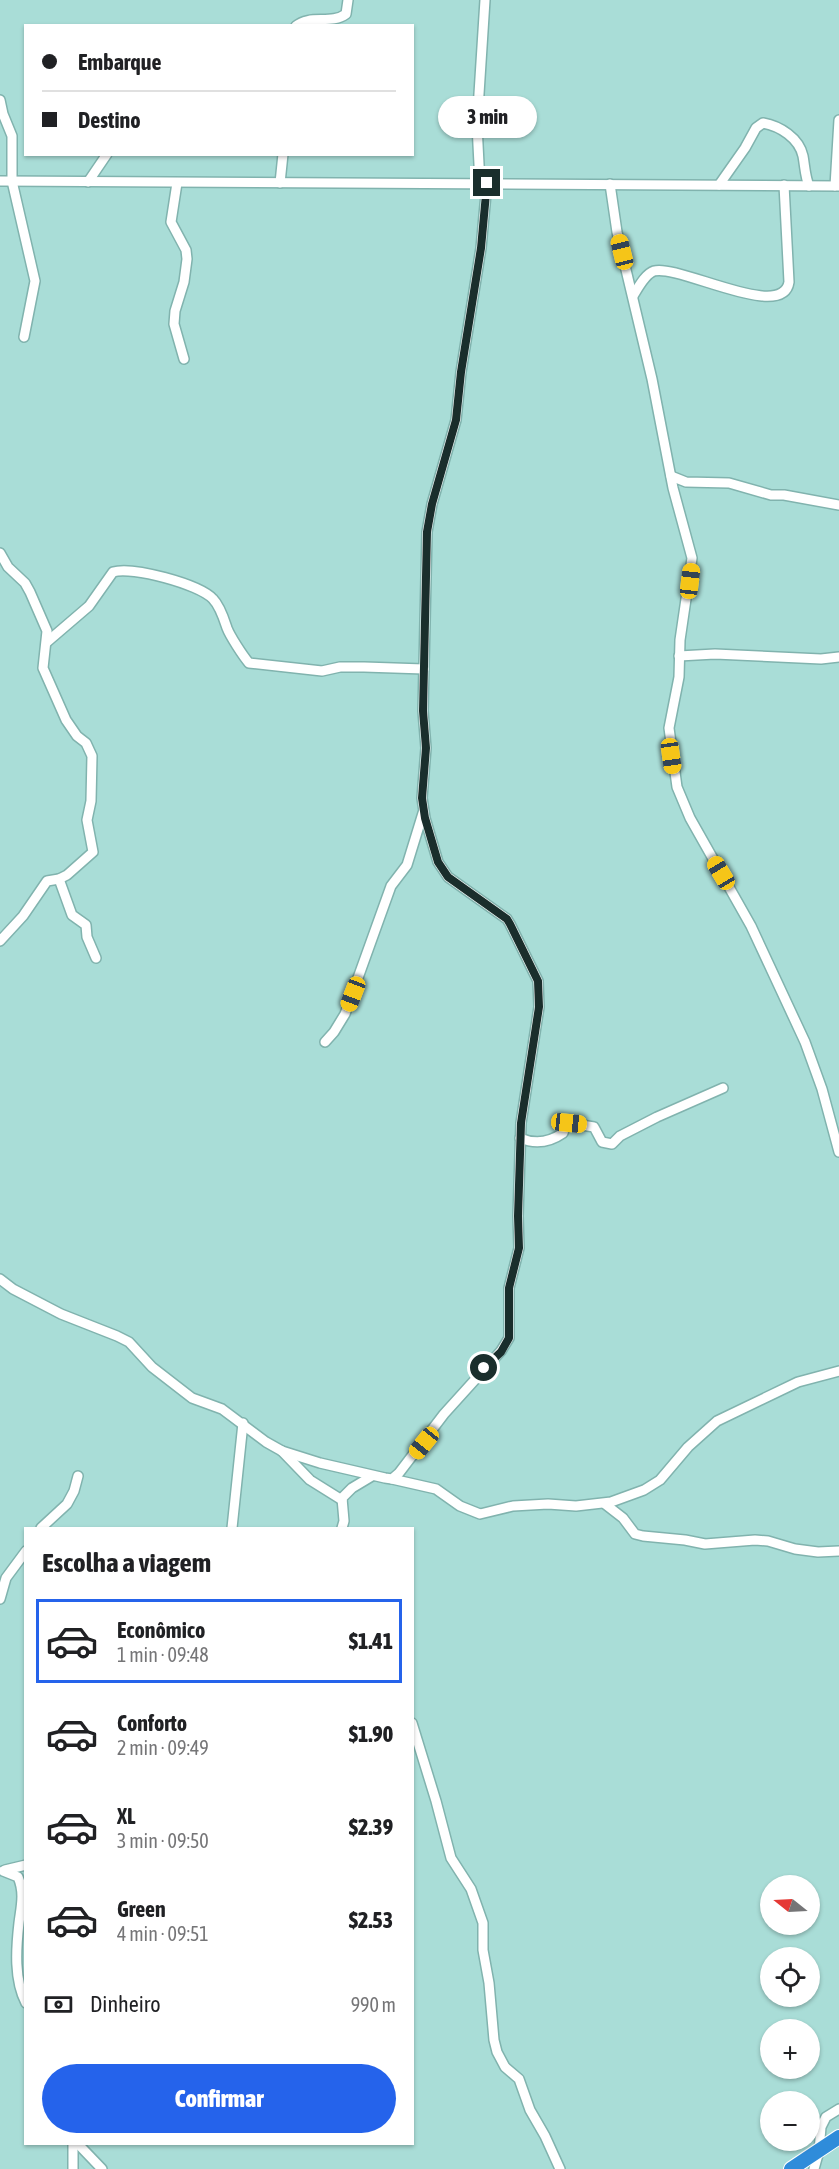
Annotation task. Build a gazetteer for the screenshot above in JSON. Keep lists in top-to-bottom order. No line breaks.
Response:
{"north":"left","page":{"banner":["Embarque","Destino"],"bubble":"3 min","heading":"Escolha a viagem","list":[{"name":"Econômico","note":"1 min · 09:48","value":"$1.41"},{"name":"Conforto","note":"2 min · 09:49","value":"$1.90"},{"name":"XL","note":"3 min · 09:50","value":"$2.39"},{"name":"Green","note":"4 min · 09:51","value":"$2.53"}],"map_buttons":["+","−"],"pay":["Dinheiro","990 m"],"buttons":"Confirmar"}}
